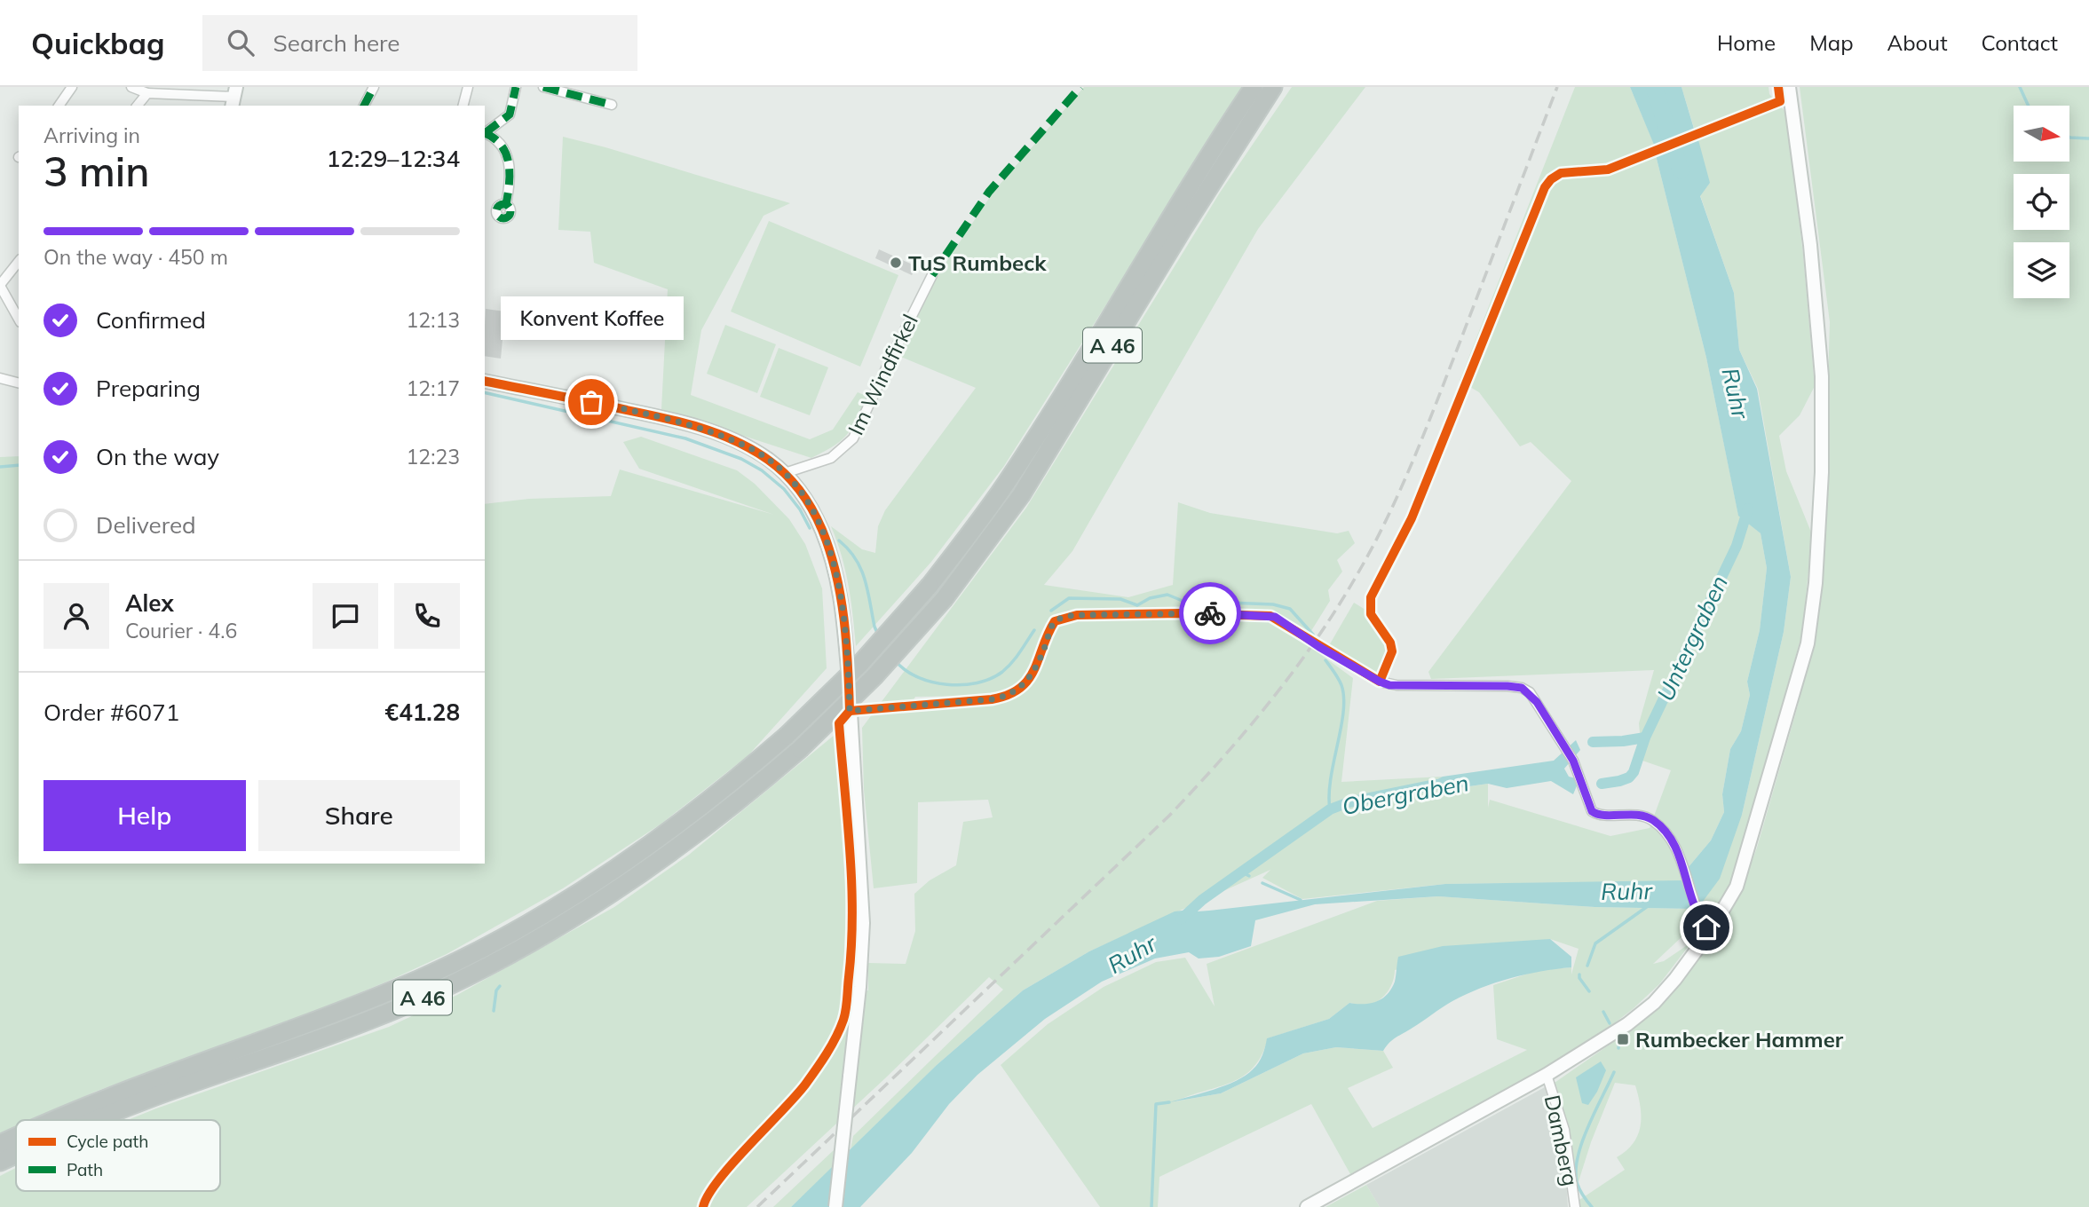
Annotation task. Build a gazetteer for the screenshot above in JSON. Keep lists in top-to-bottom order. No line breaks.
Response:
{"streets":{"highway":["A 46"],"street":["Im Windfirkel","Damberg"]},"water":["Ruhr","Untergraben","Obergraben"],"places":{"other":["TuS Rumbeck","Konvent Koffee"],"transit":["Rumbecker Hammer"]},"legend":["Cycle path","Path"],"north":"right","page":{"header":"Quickbag","search":"Search here","nav":["Home","Map","About","Contact"],"heading":["3 min","Arriving in","12:29–12:34"],"panel":["Alex","Courier · 4.6","Order #6071","€41.28"],"bar":"On the way · 450 m","list":[["Confirmed","12:13"],["Preparing","12:17"],["On the way","12:23"],"Delivered"],"bubble":"Konvent Koffee","buttons":["Help","Share"]}}
